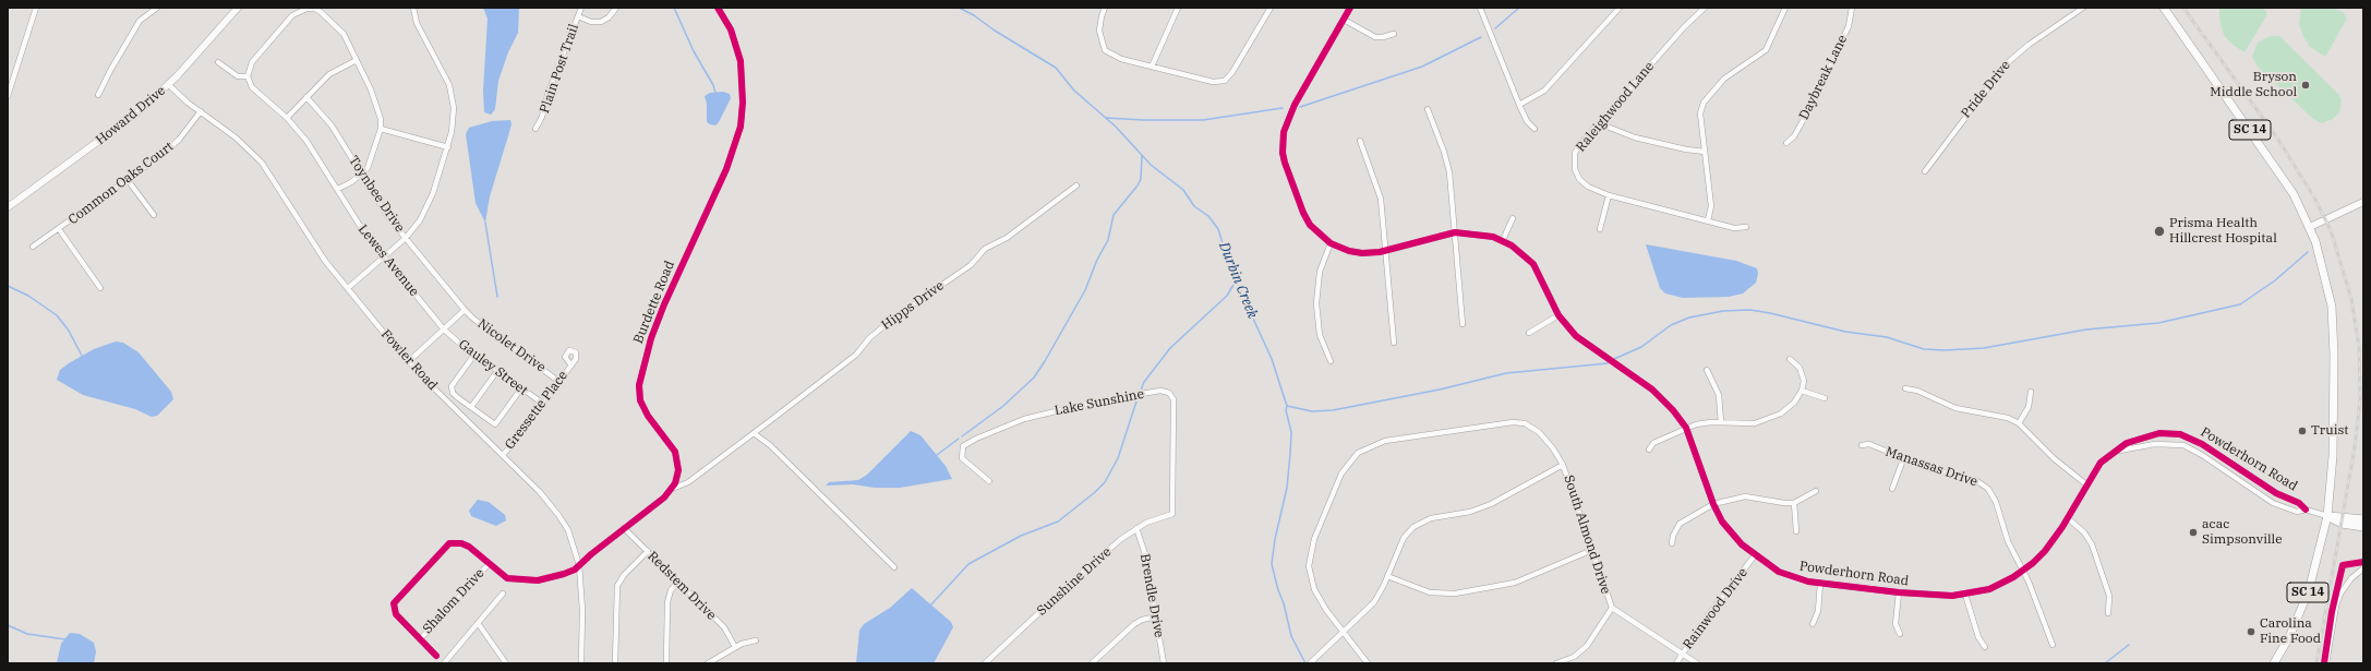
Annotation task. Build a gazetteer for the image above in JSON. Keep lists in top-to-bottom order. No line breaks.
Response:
{"streets":{"main road":["SC 14"],"street":["Plain Post Trail","Daybreak Lane","Pride Drive","Raleighwood Lane","Howard Drive","Common Oaks Court","Toynbee Drive","Lewes Avenue","Burdette Road","Hipps Drive","Nicolet Drive","Fowler Road","Gauley Street","Lake Sunshine","Gressette Place","Powderhorn Road","Manassas Drive","South Almond Drive","Sunshine Drive","Redstem Drive","Brendle Drive","Shalom Drive","Rainwood Drive"]},"crossings":[["Howard Drive","Fowler Road"],["SC 14","Powderhorn Road"],["Common Oaks Court","Fowler Road"],["Toynbee Drive","Nicolet Drive"],["Lewes Avenue","Gauley Street"],["Burdette Road","Hipps Drive"],["Nicolet Drive","Gressette Place"],["Fowler Road","Gressette Place"],["Gauley Street","Gressette Place"],["Lake Sunshine","Sunshine Drive"],["Powderhorn Road","Manassas Drive"],["Powderhorn Road","Rainwood Drive"],["South Almond Drive","Rainwood Drive"],["Sunshine Drive","Brendle Drive"]],"water":["Durbin Creek"],"places":["Bryson Middle School","Prisma Health Hillcrest Hospital","Truist","acac Simpsonville","Carolina Fine Food"]}
